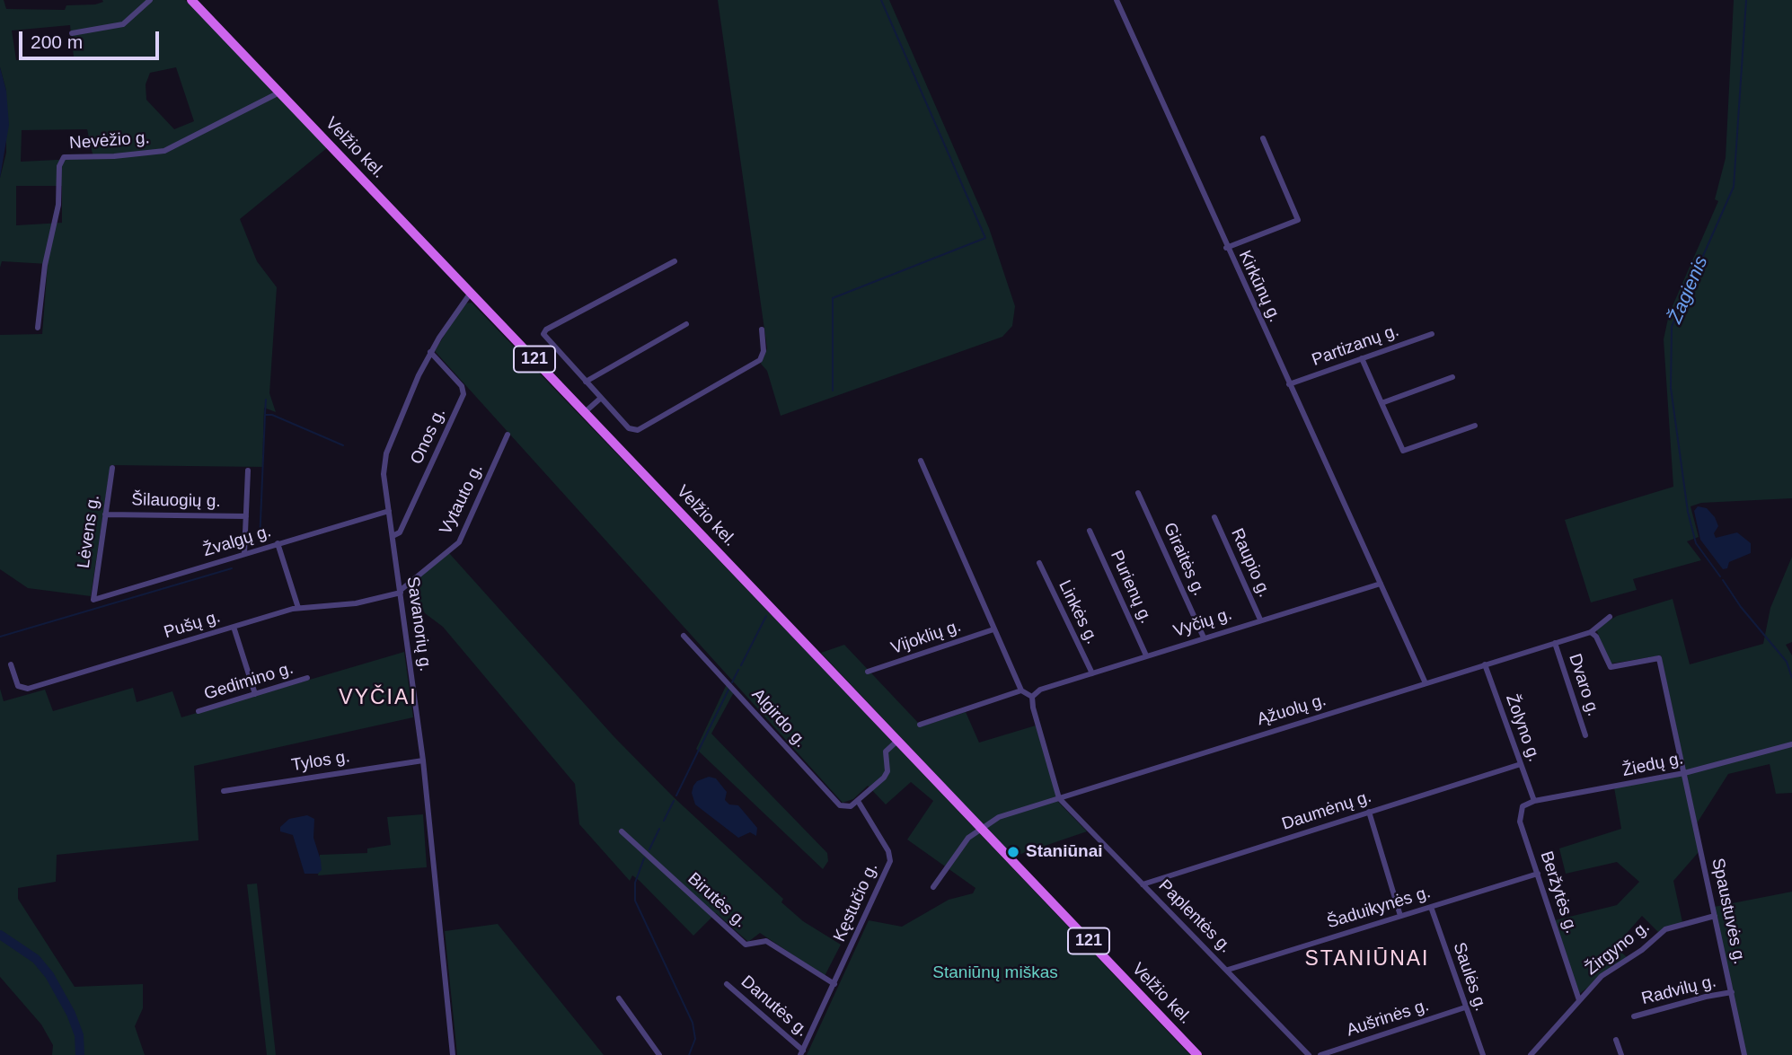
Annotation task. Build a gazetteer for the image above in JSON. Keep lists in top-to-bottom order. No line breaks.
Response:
{"streets":{"main road":["Velžio kel.","121"],"street":["Nevėžio g.","Kirkūnų g.","Partizanų g.","Onos g.","Vytauto g.","Šilauogių g.","Lėvens g.","Žvalgų g.","Giraitės g.","Raupio g.","Purienų g.","Linkės g.","Vyčių g.","Savanorių g.","Pušų g.","Vijoklių g.","Gedimino g.","Dvaro g.","Ąžuolų g.","Algirdo g.","Žolyno g.","Tylos g.","Žiedų g.","Daumėnų g.","Beržytės g.","Birutės g.","Kęstučio g.","Šaduikynės g.","Spaustuvės g.","Paplentės g.","Žirgyno g.","Saulės g.","Radvilų g.","Danutės g.","Aušrinės g."]},"crossings":[["Nevėžio g.","Velžio kel."],["Velžio kel.","Savanorių g."],["Velžio kel.","Ąžuolų g."],["Kirkūnų g.","Partizanų g."],["Kirkūnų g.","Vyčių g."],["Onos g.","Savanorių g."],["Vytauto g.","Savanorių g."],["Vytauto g.","Pušų g."],["Šilauogių g.","Lėvens g."],["Lėvens g.","Žvalgų g."],["Žvalgų g.","Savanorių g."],["Giraitės g.","Vyčių g."],["Raupio g.","Vyčių g."],["Purienų g.","Vyčių g."],["Linkės g.","Vyčių g."],["Savanorių g.","Pušų g."],["Savanorių g.","Tylos g."],["Dvaro g.","Ąžuolų g."],["Ąžuolų g.","Žolyno g."],["Ąžuolų g.","Spaustuvės g."],["Ąžuolų g.","Paplentės g."],["Algirdo g.","Kęstučio g."],["Žolyno g.","Žiedų g."],["Žolyno g.","Daumėnų g."],["Žolyno g.","Beržytės g."],["Žiedų g.","Beržytės g."],["Žiedų g.","Spaustuvės g."],["Daumėnų g.","Paplentės g."],["Beržytės g.","Šaduikynės g."],["Beržytės g.","Žirgyno g."],["Birutės g.","Kęstučio g."],["Kęstučio g.","Danutės g."],["Šaduikynės g.","Paplentės g."],["Šaduikynės g.","Saulės g."],["Spaustuvės g.","Žirgyno g."],["Spaustuvės g.","Radvilų g."],["Saulės g.","Aušrinės g."]],"districts":["VYČIAI","STANIŪNAI"],"water":["Žagienis"],"parks":["Staniūnų miškas"],"places":["Staniūnai"],"scale_bar":"200 m"}
